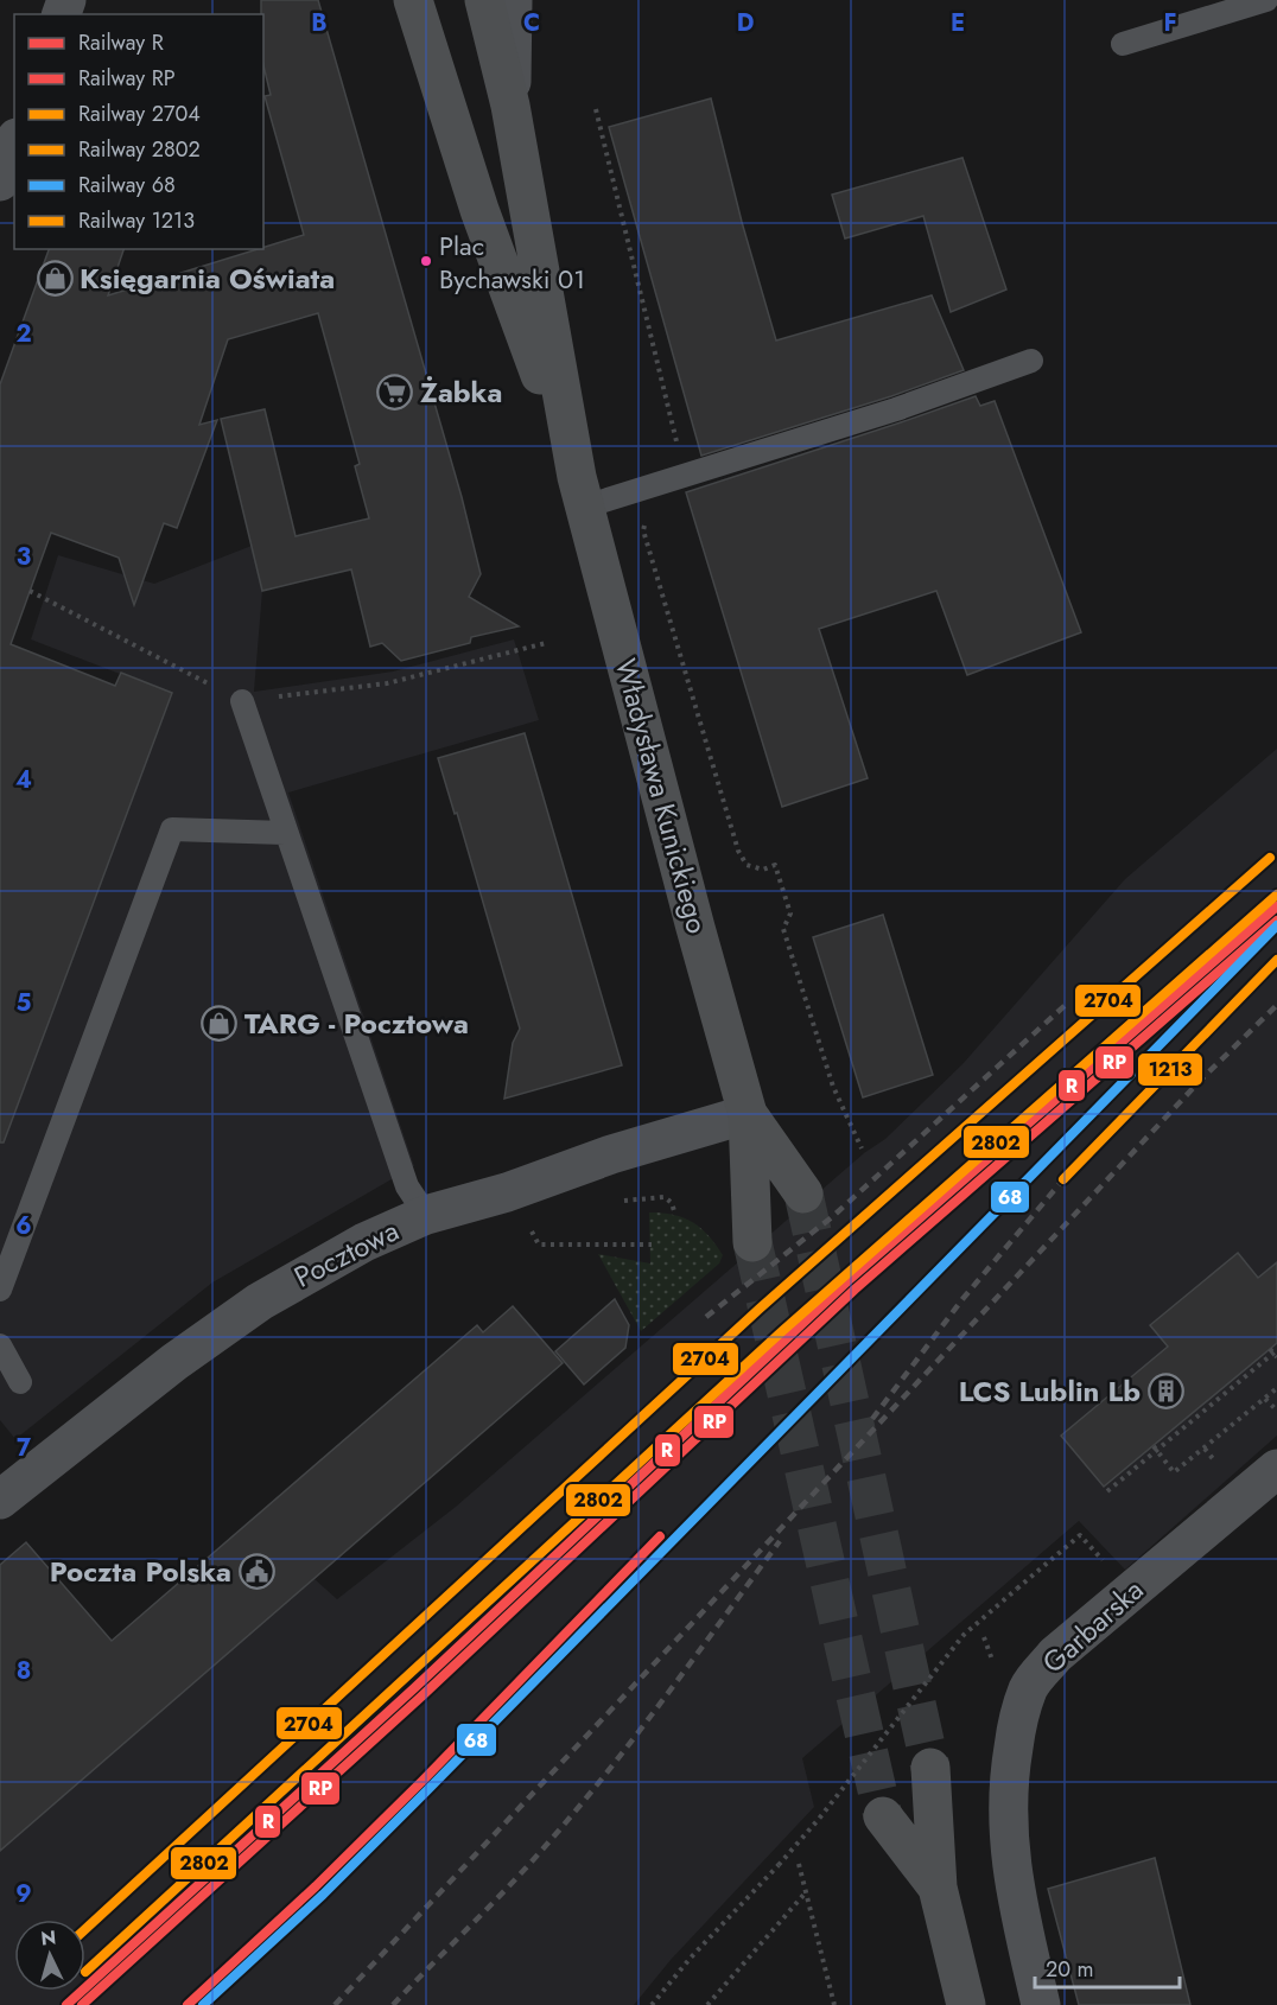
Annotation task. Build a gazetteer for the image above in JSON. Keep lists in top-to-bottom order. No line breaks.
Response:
{"streets":{"main road":["Władysława Kunickiego"],"street":["Pocztowa","Garbarska"]},"crossings":[["Władysława Kunickiego","Pocztowa"]],"places":{"other":["Plac Bychawski 01"],"shop":["Księgarnia Oświata","TARG - Pocztowa"],"supermarket":["Żabka"],"building":["LCS Lublin Lb"],"public building":["Poczta Polska"]},"lines":["rail line 2704","rail line 2802","rail line R","rail line RP","rail line 68","rail line 1213"],"legend":["Railway R","Railway RP","Railway 2704","Railway 2802","Railway 68","Railway 1213"],"scale_bar":"20 m","north":"top","grid":{"columns":["B","C","D","E","F"],"rows":["2","3","4","5","6","7","8","9"]}}
